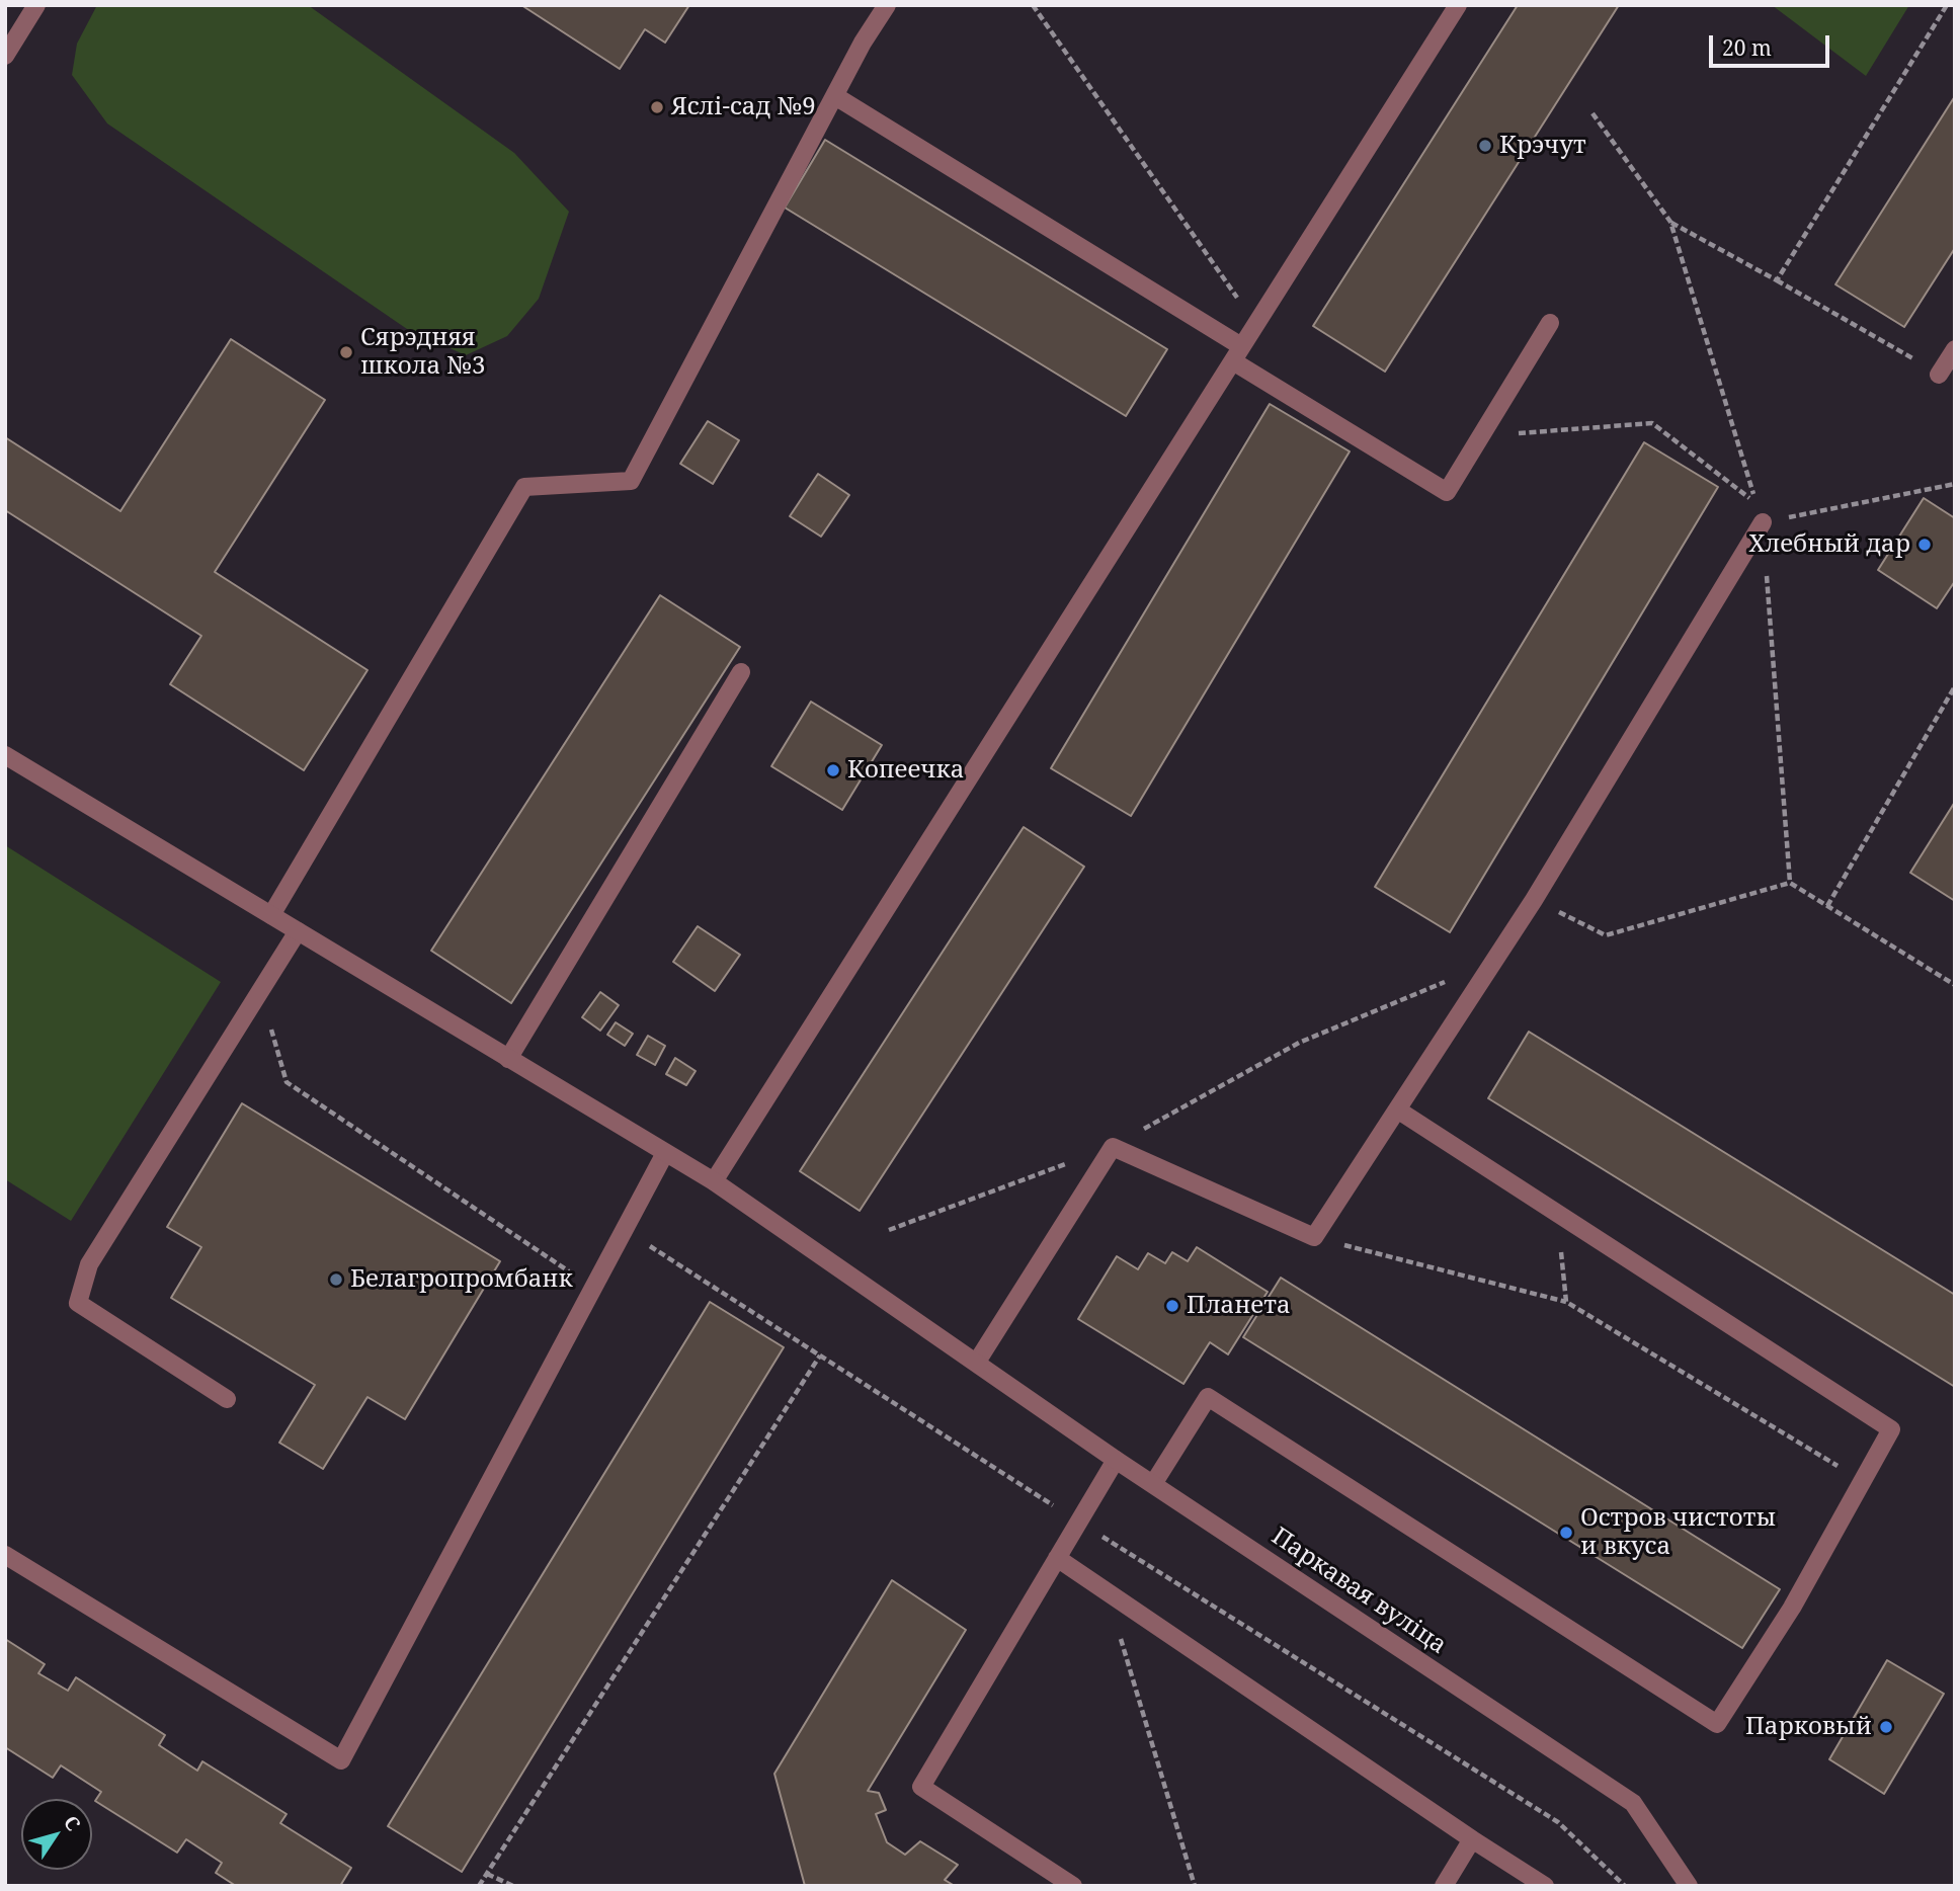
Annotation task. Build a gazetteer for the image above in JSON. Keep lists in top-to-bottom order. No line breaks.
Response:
{"streets":{"street":["Паркавая вуліца"]},"places":["Яслі-сад №9","Крэчут","Сярэдняя школа №3","Хлебный дар","Копеечка","Белагропромбанк","Планета","Остров чистоты и вкуса","Парковый"],"scale_bar":"20 m","north":"top right"}
